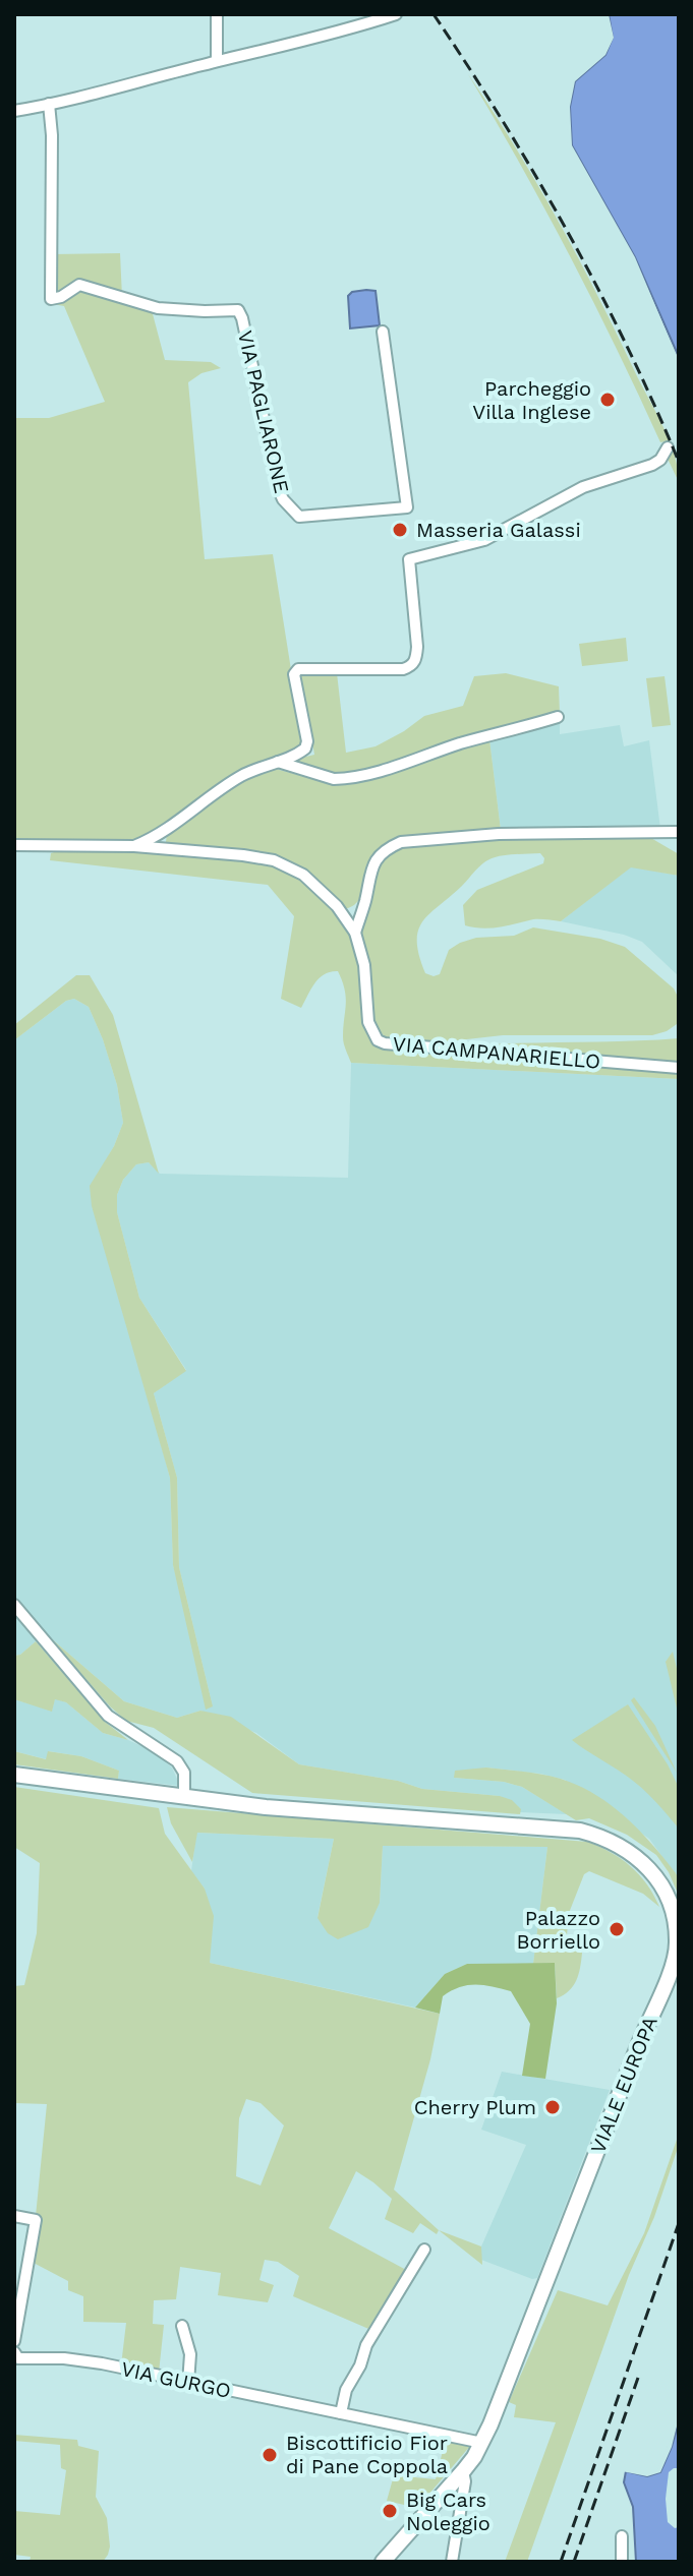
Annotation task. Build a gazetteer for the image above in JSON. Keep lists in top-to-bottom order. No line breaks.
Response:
{"streets":{"street":["VIA PAGLIARONE","VIA CAMPANARIELLO","VIALE EUROPA","VIA GURGO"]},"crossings":[["VIALE EUROPA","VIA GURGO"]],"places":["Parcheggio Villa Inglese","Masseria Galassi","Palazzo Borriello","Cherry Plum","Biscottificio Fior di Pane Coppola","Big Cars Noleggio"]}
